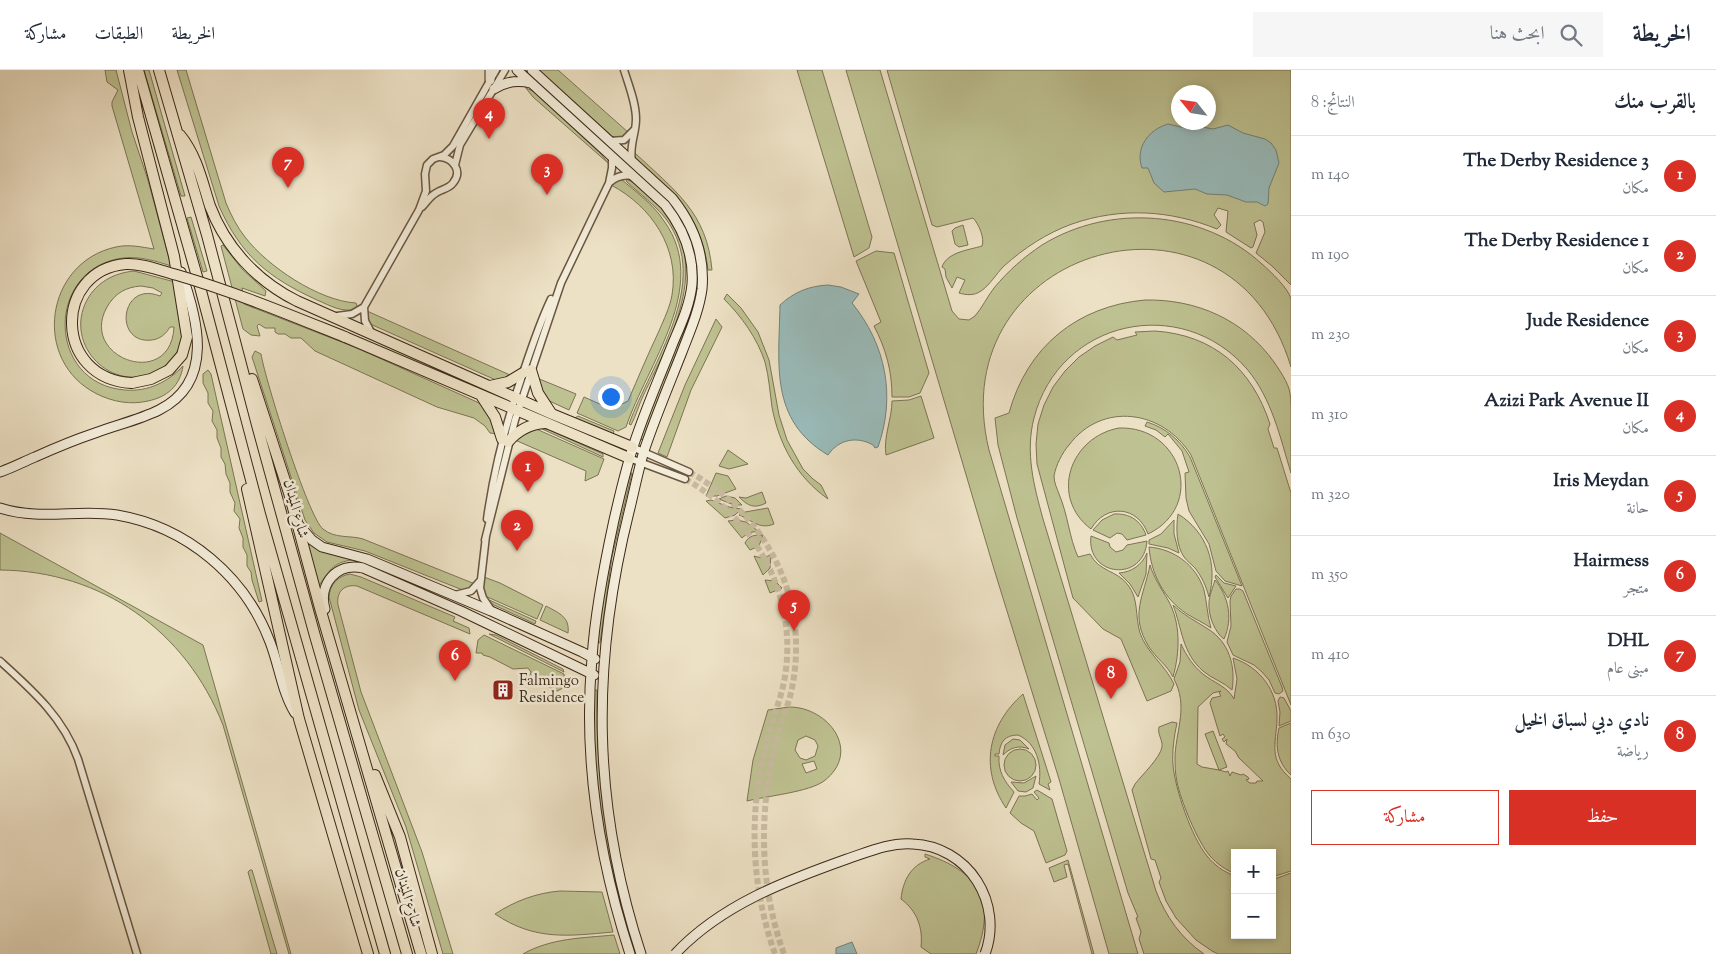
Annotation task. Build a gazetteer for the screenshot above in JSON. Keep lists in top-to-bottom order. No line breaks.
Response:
{"streets":{"main road":["شارع الميدان"]},"places":{"building":["Falmingo Residence"]},"north":"top left","page":{"header":"الخريطة","search":"ابحث هنا","nav":["الخريطة","الطبقات","مشاركة"],"heading":["بالقرب منك","النتائج: 8"],"pins":["4","7","3","1","2","5","6","8"],"list":[{"mark":"1","name":"The Derby Residence 3","note":"مكان","value":"140 m"},{"mark":"2","name":"The Derby Residence 1","note":"مكان","value":"190 m"},{"mark":"3","name":"Jude Residence","note":"مكان","value":"230 m"},{"mark":"4","name":"Azizi Park Avenue II","note":"مكان","value":"310 m"},{"mark":"5","name":"Iris Meydan","note":"حانة","value":"320 m"},{"mark":"6","name":"Hairmess","note":"متجر","value":"350 m"},{"mark":"7","name":"DHL","note":"مبنى عام","value":"410 m"},{"mark":"8","name":"نادي دبي لسباق الخيل","note":"رياضة","value":"630 m"}],"buttons":["حفظ","مشاركة"],"map_buttons":["+","−"]}}
